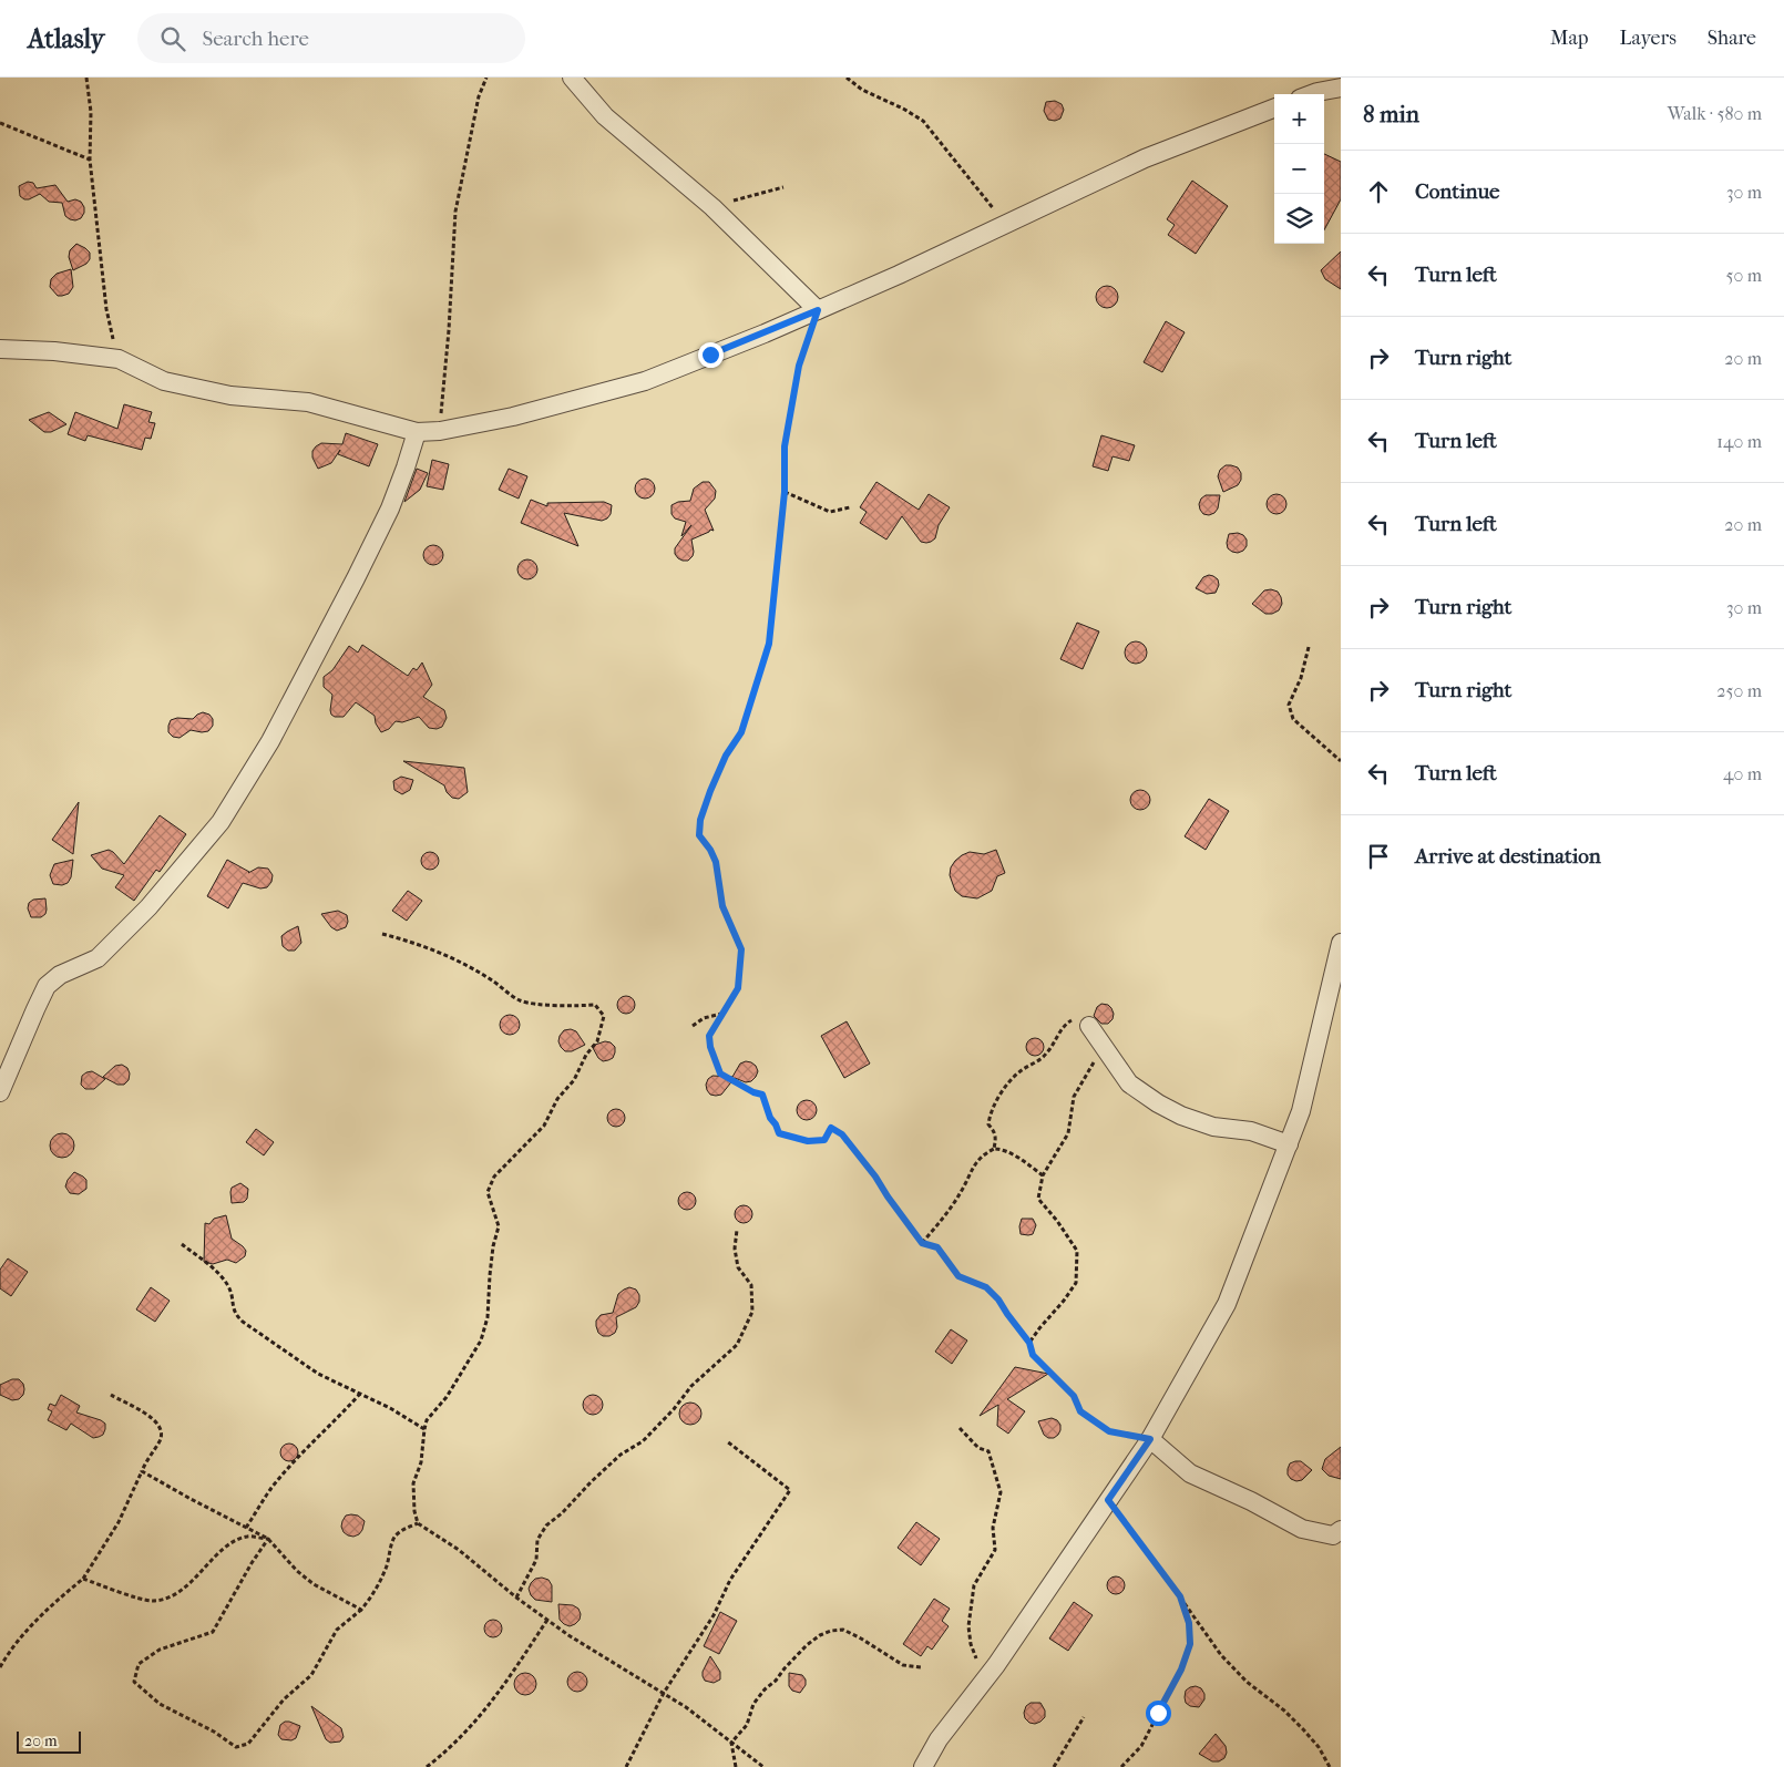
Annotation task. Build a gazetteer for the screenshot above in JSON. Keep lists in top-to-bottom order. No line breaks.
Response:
{"scale_bar":"20 m","page":{"header":"Atlasly","search":"Search here","nav":["Map","Layers","Share"],"heading":["8 min","Walk · 580 m"],"map_buttons":["+","−"],"list":[["Continue","30 m"],["Turn left","50 m"],["Turn right","20 m"],["Turn left","140 m"],["Turn left","20 m"],["Turn right","30 m"],["Turn right","250 m"],["Turn left","40 m"],"Arrive at destination"],"scale":"20 m"}}
